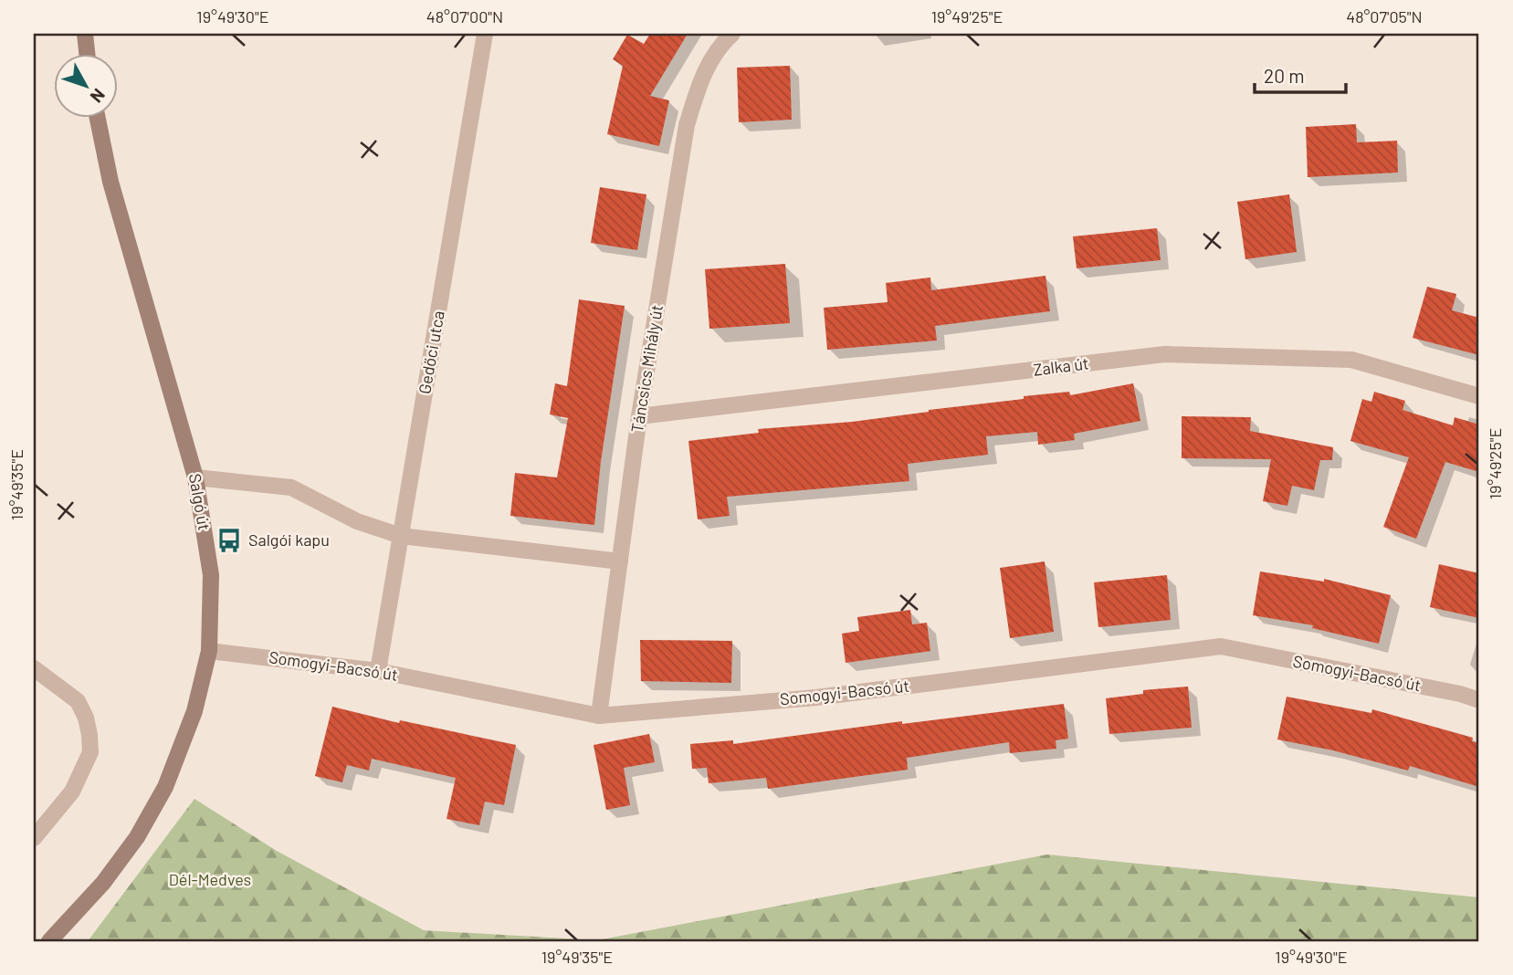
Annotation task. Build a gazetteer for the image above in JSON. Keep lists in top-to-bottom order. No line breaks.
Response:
{"streets":{"main road":["Salgó út"],"street":["Gedőci utca","Zalka út","Táncsics Mihály út","Somogyi-Bacsó út"]},"crossings":[["Gedőci utca","Somogyi-Bacsó út"],["Zalka út","Táncsics Mihály út"],["Táncsics Mihály út","Somogyi-Bacsó út"],["Salgó út","Somogyi-Bacsó út"]],"parks":["Dél-Medves"],"places":{"bus stop":["Salgói kapu"]},"scale_bar":"20 m","north":"bottom right","coordinates":["19°49'30\"E","48°07'00\"N","19°49'25\"E","48°07'05\"N","19°49'35\"E"]}
